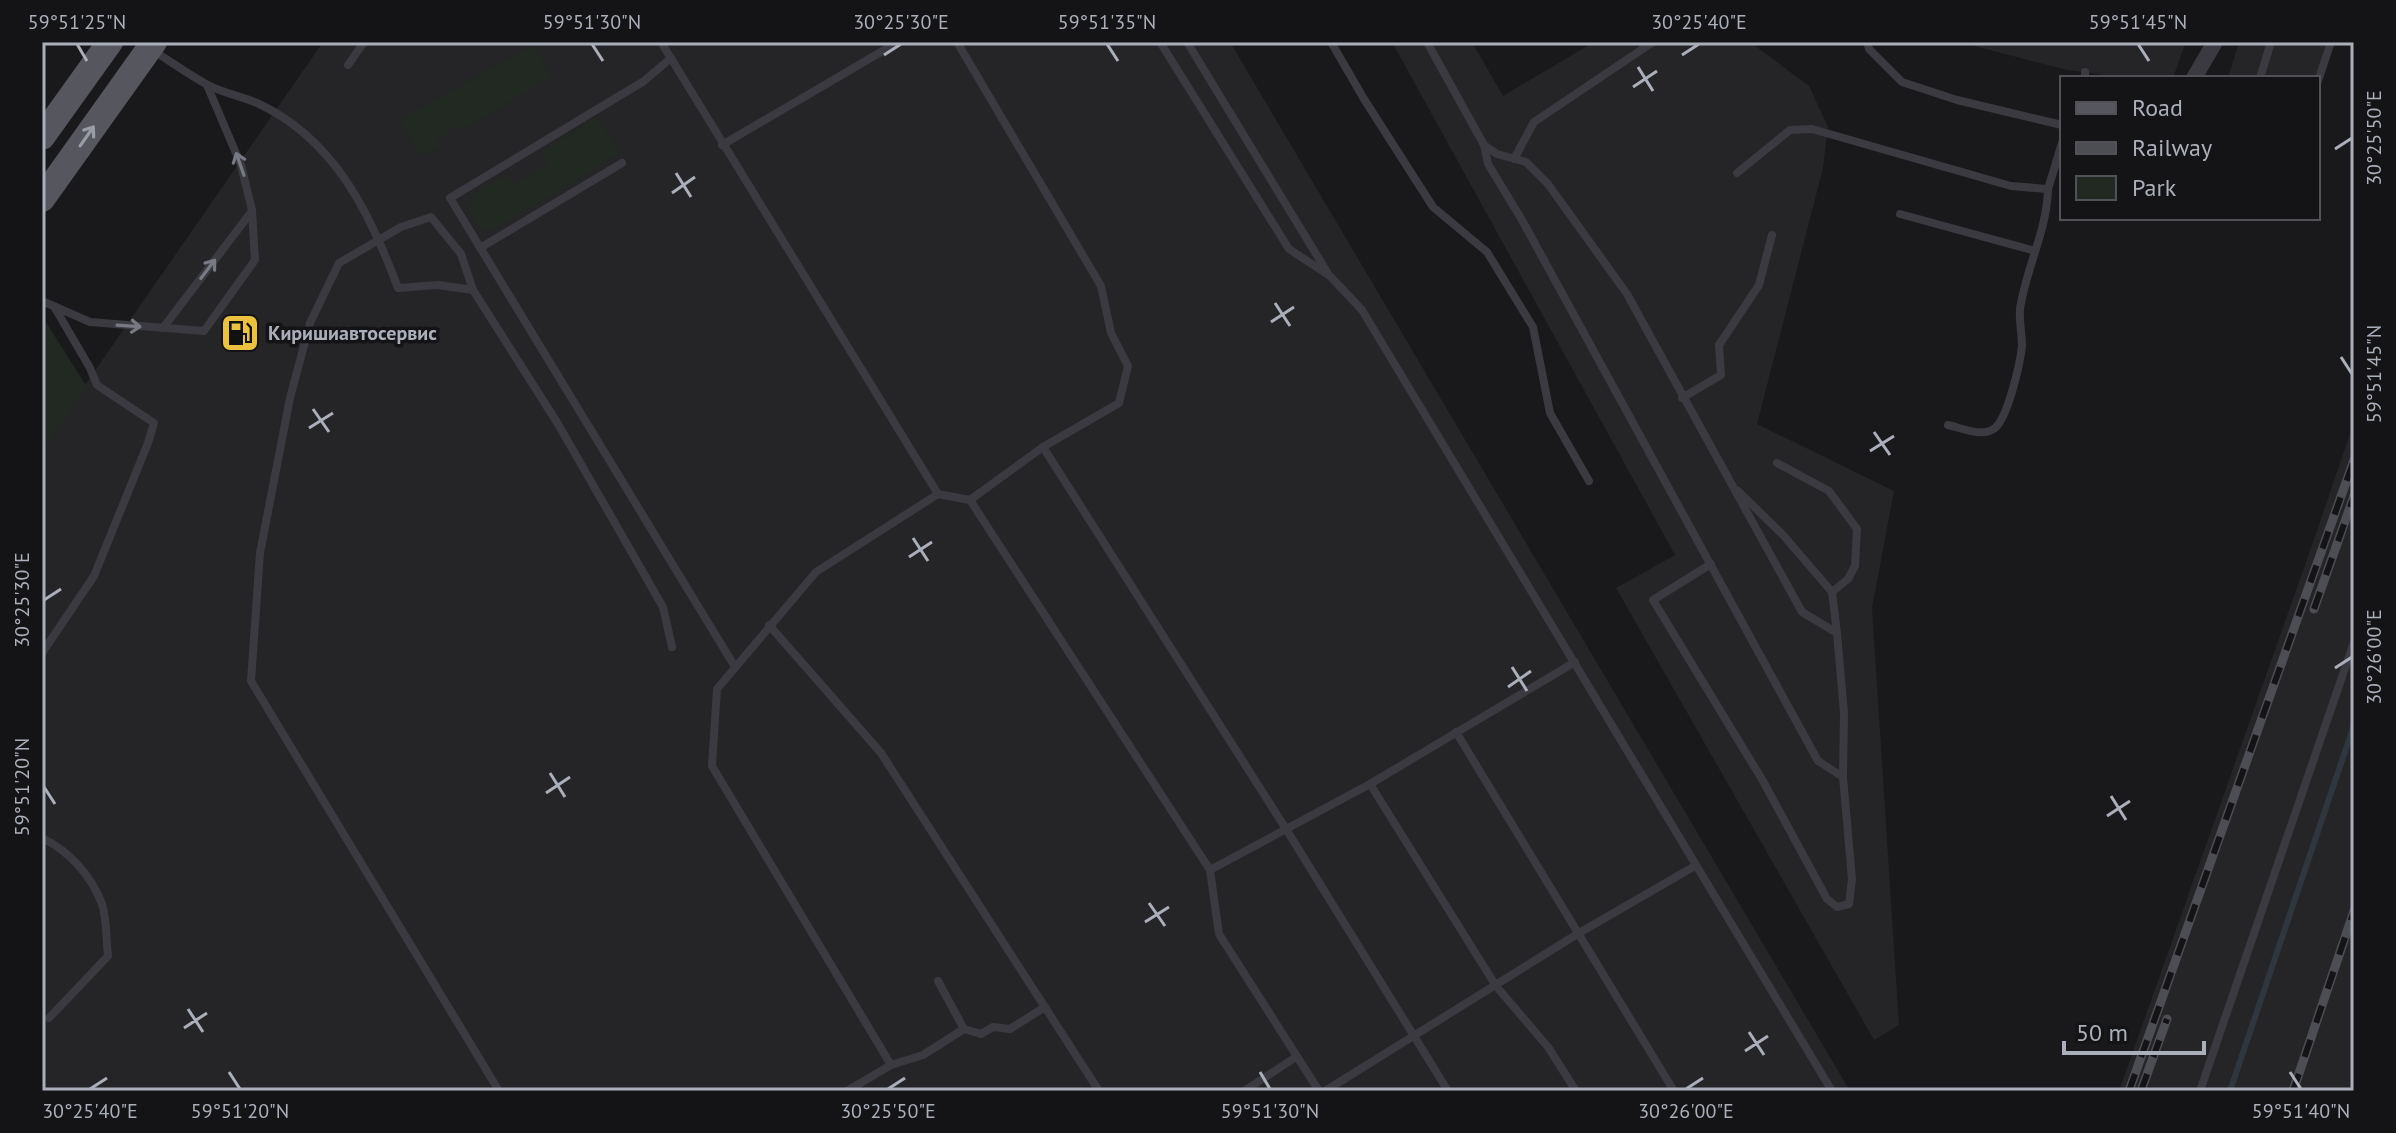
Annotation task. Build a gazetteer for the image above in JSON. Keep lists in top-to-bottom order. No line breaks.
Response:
{"places":{"fuel station":["Киришиавтосервис"]},"legend":["Road","Railway","Park"],"scale_bar":"50 m","coordinates":["59°51'25\"N","59°51'30\"N","30°25'30\"E","59°51'35\"N","30°25'40\"E","59°51'45\"N","30°25'50\"E","30°26'00\"E","59°51'20\"N","59°51'40\"N"]}
